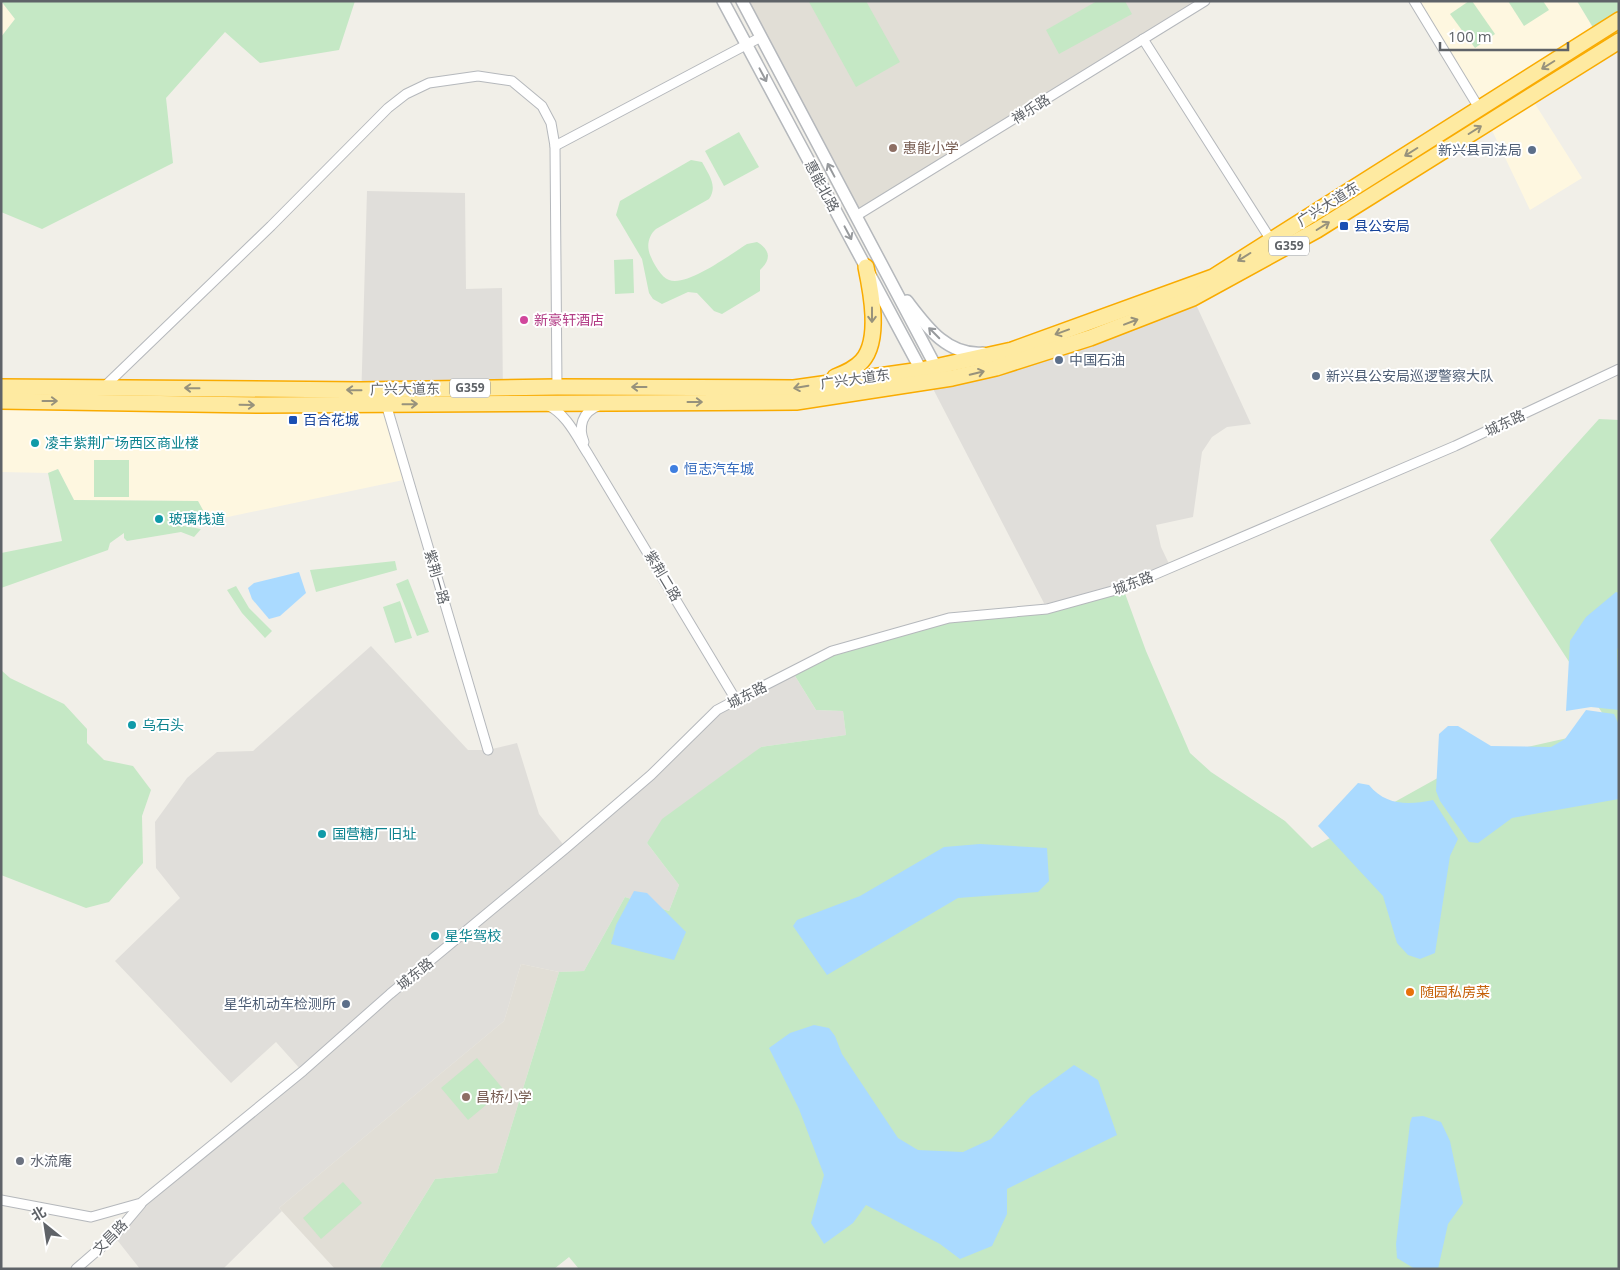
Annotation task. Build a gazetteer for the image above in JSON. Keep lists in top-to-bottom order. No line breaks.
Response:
{"streets":{"highway":["广兴大道东","G359"],"street":["禅乐路","惠能北路","城东路","紫荆二路","紫荆一路","文昌路"]},"crossings":[["禅乐路","惠能北路"],["惠能北路","广兴大道东"],["广兴大道东","紫荆二路"],["广兴大道东","紫荆一路"],["城东路","紫荆二路"],["城东路","文昌路"]],"places":{"other":["惠能小学","新兴县司法局","新豪轩酒店","中国石油","新兴县公安局巡逻警察大队","凌丰紫荆广场西区商业楼","恒志汽车城","玻璃栈道","乌石头","国营糖厂旧址","星华驾校","随园私房菜","星华机动车检测所","昌桥小学","水流庵"],"transit":["县公安局","百合花城"]},"scale_bar":"100 m","north":"top left"}
